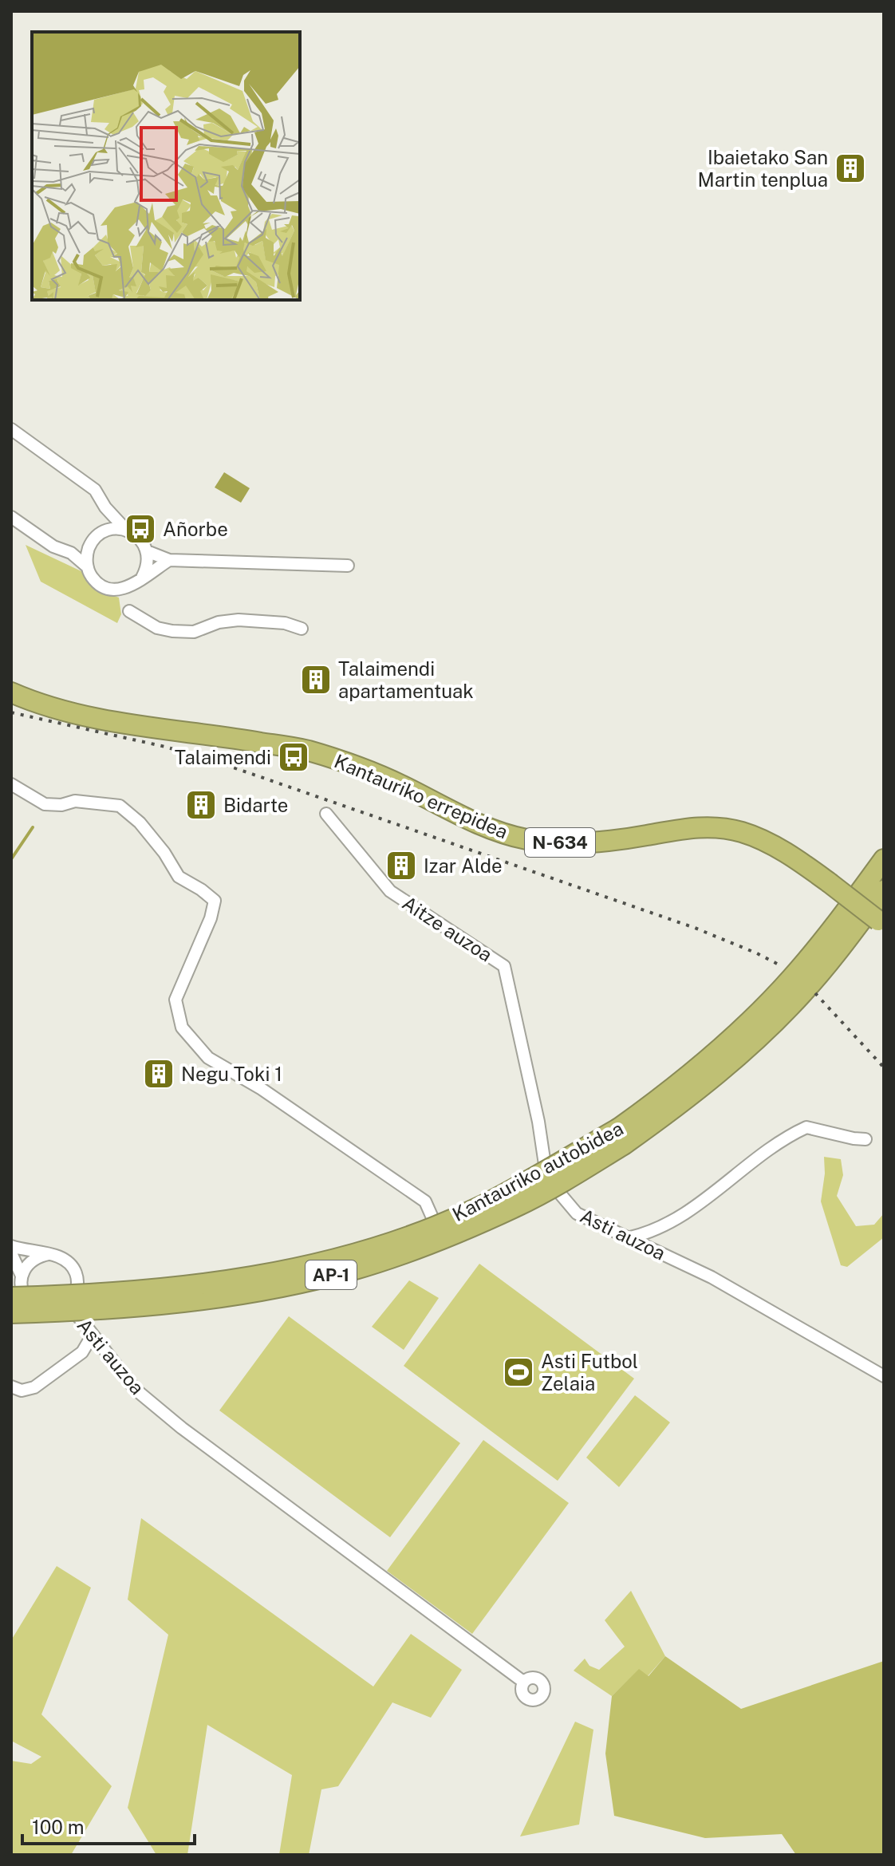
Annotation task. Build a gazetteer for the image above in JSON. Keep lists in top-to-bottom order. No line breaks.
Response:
{"streets":{"highway":["Kantauriko errepidea","N-634","Kantauriko autobidea","AP-1"],"street":["Aitze auzoa","Asti auzoa"]},"crossings":[["Aitze auzoa","Asti auzoa"]],"places":{"building":["Ibaietako San Martin tenplua","Talaimendi apartamentuak","Bidarte","Izar Alde","Negu Toki 1"],"bus stop":["Añorbe","Talaimendi"],"sports":["Asti Futbol Zelaia"]},"scale_bar":"100 m"}
